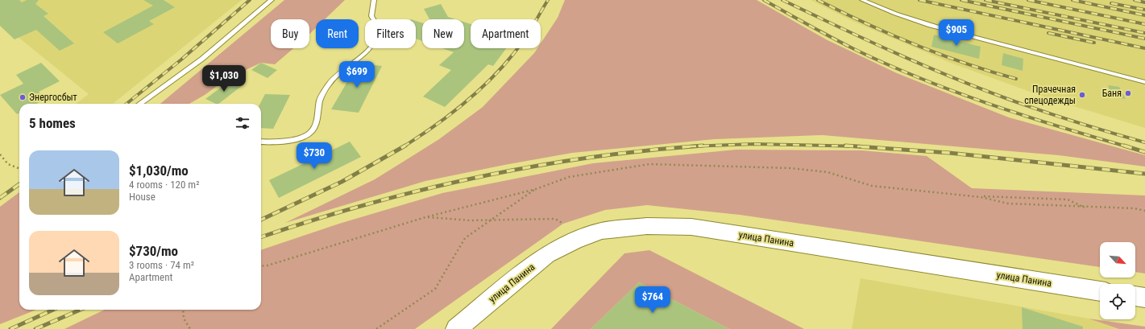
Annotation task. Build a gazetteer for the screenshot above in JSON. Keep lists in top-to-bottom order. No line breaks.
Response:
{"streets":{"main road":["улица Панина"]},"places":["Баня","Прачечная спецодежды","Энергосбыт"],"north":"bottom right","page":{"price":["$905","$699","$1,030","$730","$764"],"chip":["Buy","Rent","Filters","New","Apartment"],"heading":"5 homes","list":[{"name":"$1,030/mo","note":"4 rooms · 120 m² · House"},{"name":"$730/mo","note":"3 rooms · 74 m² · Apartment"}]}}
